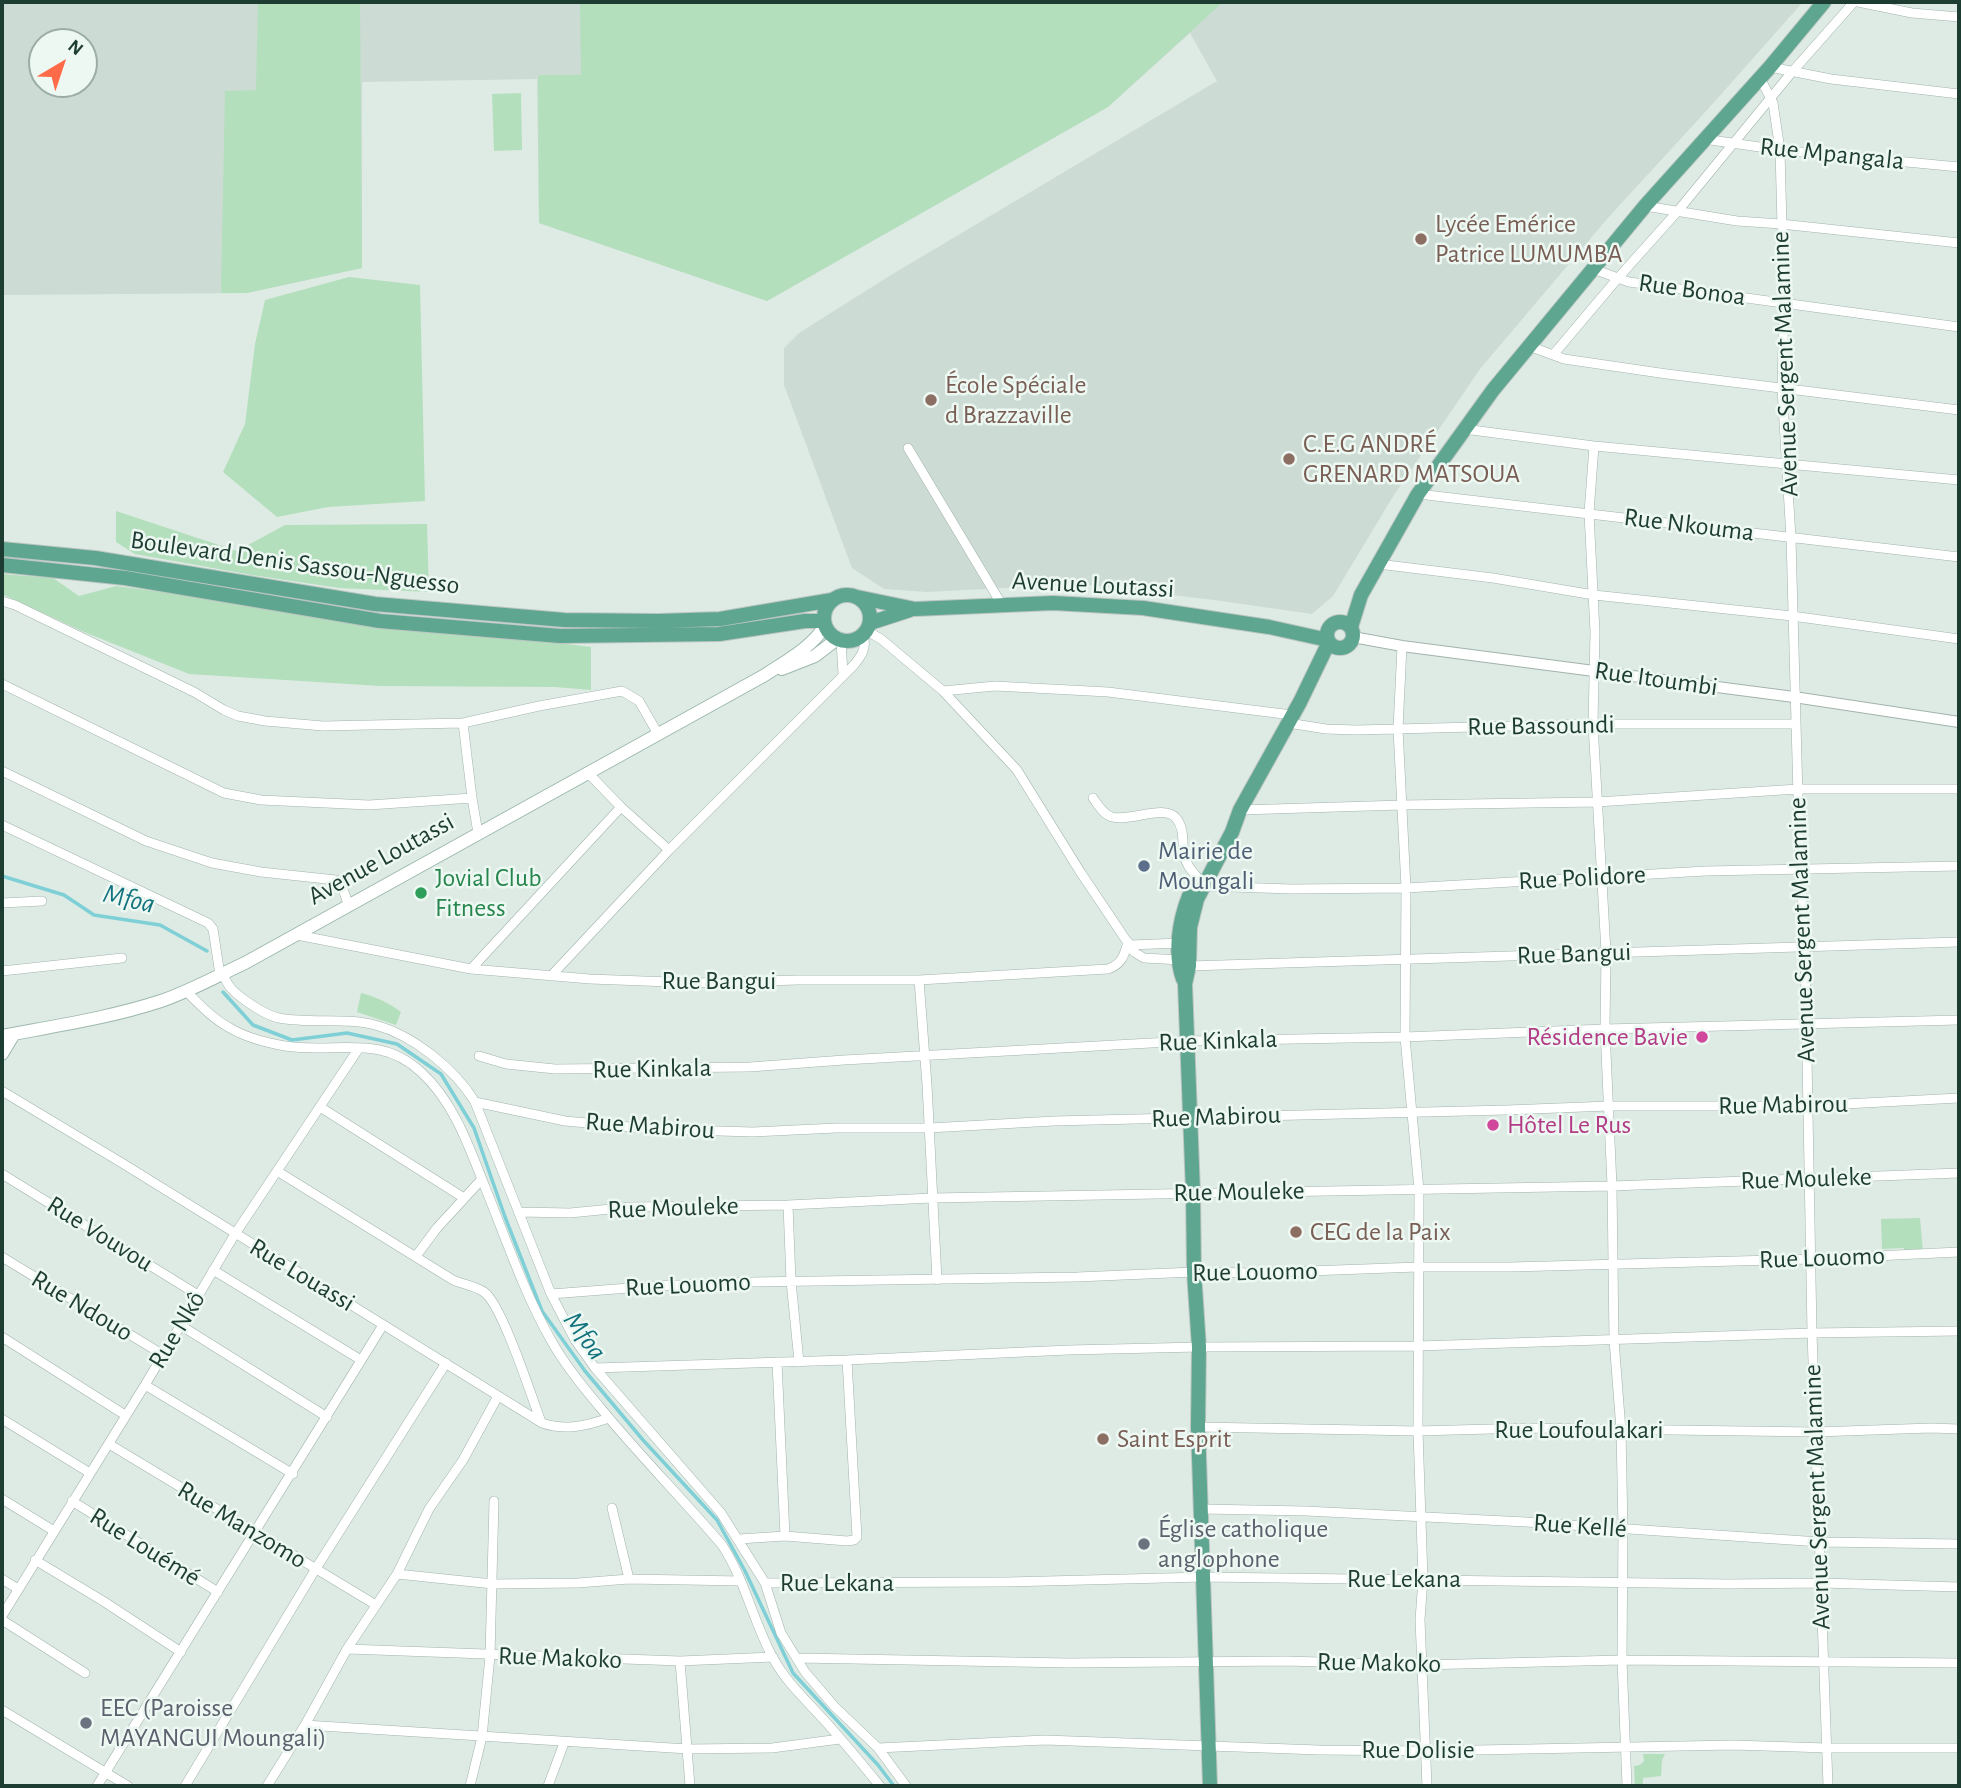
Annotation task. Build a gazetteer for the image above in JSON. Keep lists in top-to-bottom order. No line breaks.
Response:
{"streets":{"main road":["Boulevard Denis Sassou-Nguesso","Avenue Loutassi"],"street":["Rue Mpangala","Rue Bonoa","Avenue Sergent Malamine","Rue Nkouma","Rue Itoumbi","Rue Bassoundi","Rue Polidore","Rue Bangui","Rue Kinkala","Rue Mabirou","Rue Mouleke","Rue Vouvou","Rue Louomo","Rue Louassi","Rue Ndouo","Rue Nkô","Rue Loufoulakari","Rue Manzomo","Rue Kellé","Rue Louémé","Rue Lekana","Rue Makoko","Rue Dolisie"]},"crossings":[["Rue Mpangala","Avenue Sergent Malamine"],["Rue Bonoa","Avenue Sergent Malamine"],["Avenue Sergent Malamine","Rue Nkouma"],["Avenue Sergent Malamine","Rue Itoumbi"],["Avenue Sergent Malamine","Rue Bassoundi"],["Avenue Sergent Malamine","Rue Polidore"],["Avenue Sergent Malamine","Rue Bangui"],["Avenue Sergent Malamine","Rue Kinkala"],["Avenue Sergent Malamine","Rue Mabirou"],["Avenue Sergent Malamine","Rue Mouleke"],["Avenue Sergent Malamine","Rue Louomo"],["Avenue Sergent Malamine","Rue Loufoulakari"],["Avenue Sergent Malamine","Rue Kellé"],["Avenue Sergent Malamine","Rue Lekana"],["Avenue Sergent Malamine","Rue Makoko"],["Avenue Sergent Malamine","Rue Dolisie"],["Boulevard Denis Sassou-Nguesso","Avenue Loutassi"],["Avenue Loutassi","Rue Itoumbi"],["Avenue Loutassi","Rue Bangui"],["Rue Vouvou","Rue Nkô"],["Rue Louassi","Rue Nkô"],["Rue Ndouo","Rue Nkô"],["Rue Nkô","Rue Manzomo"],["Rue Nkô","Rue Louémé"]],"water":["Mfoa"],"places":["Lycée Emérice Patrice LUMUMBA","École Spéciale d Brazzaville","C.E.G ANDRÉ GRENARD MATSOUA","Mairie de Moungali","Jovial Club Fitness","Résidence Bavie","Hôtel Le Rus","CEG de la Paix","Saint Esprit","Église catholique anglophone","EEC (Paroisse MAYANGUI Moungali)"],"north":"top right"}
